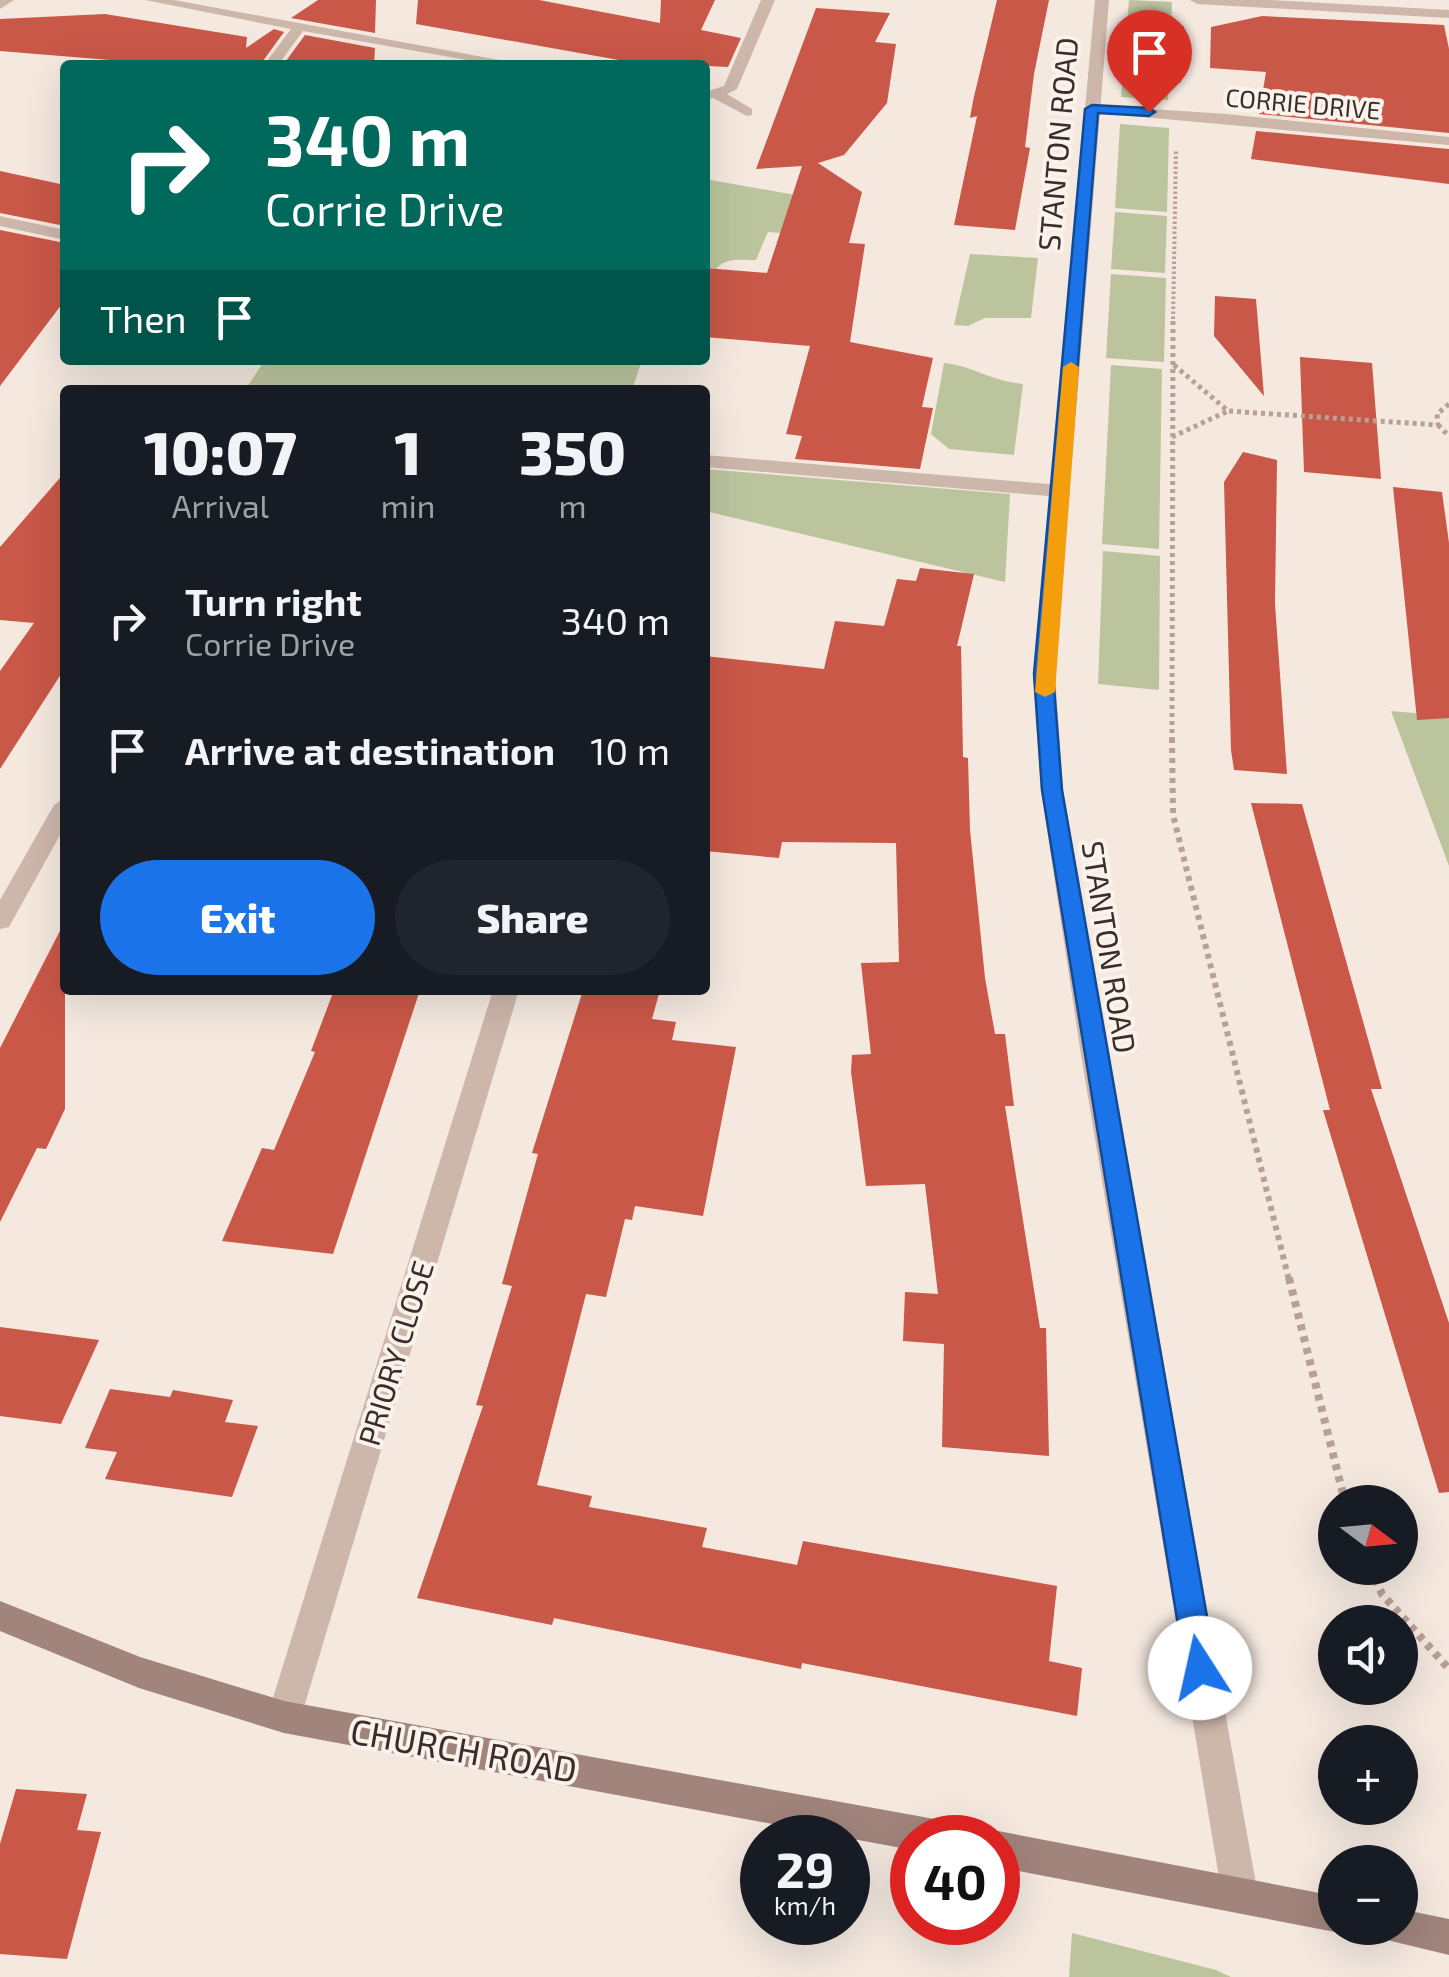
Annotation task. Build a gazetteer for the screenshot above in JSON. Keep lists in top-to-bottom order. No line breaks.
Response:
{"streets":{"main road":["CHURCH ROAD"],"street":["CORRIE DRIVE","STANTON ROAD","PRIORY CLOSE"]},"crossings":[["CORRIE DRIVE","STANTON ROAD"],["PRIORY CLOSE","CHURCH ROAD"]],"north":"right","page":{"turn":["340 m","Corrie Drive"],"then":"Then","eta":["10:07","Arrival","1","min","350","m"],"list":[{"name":"Turn right","note":"Corrie Drive","value":"340 m"},{"name":"Arrive at destination","value":"10 m"}],"buttons":["Exit","Share"],"map_buttons":["+","−"],"speed":"29 km/h","limit":"40"}}
